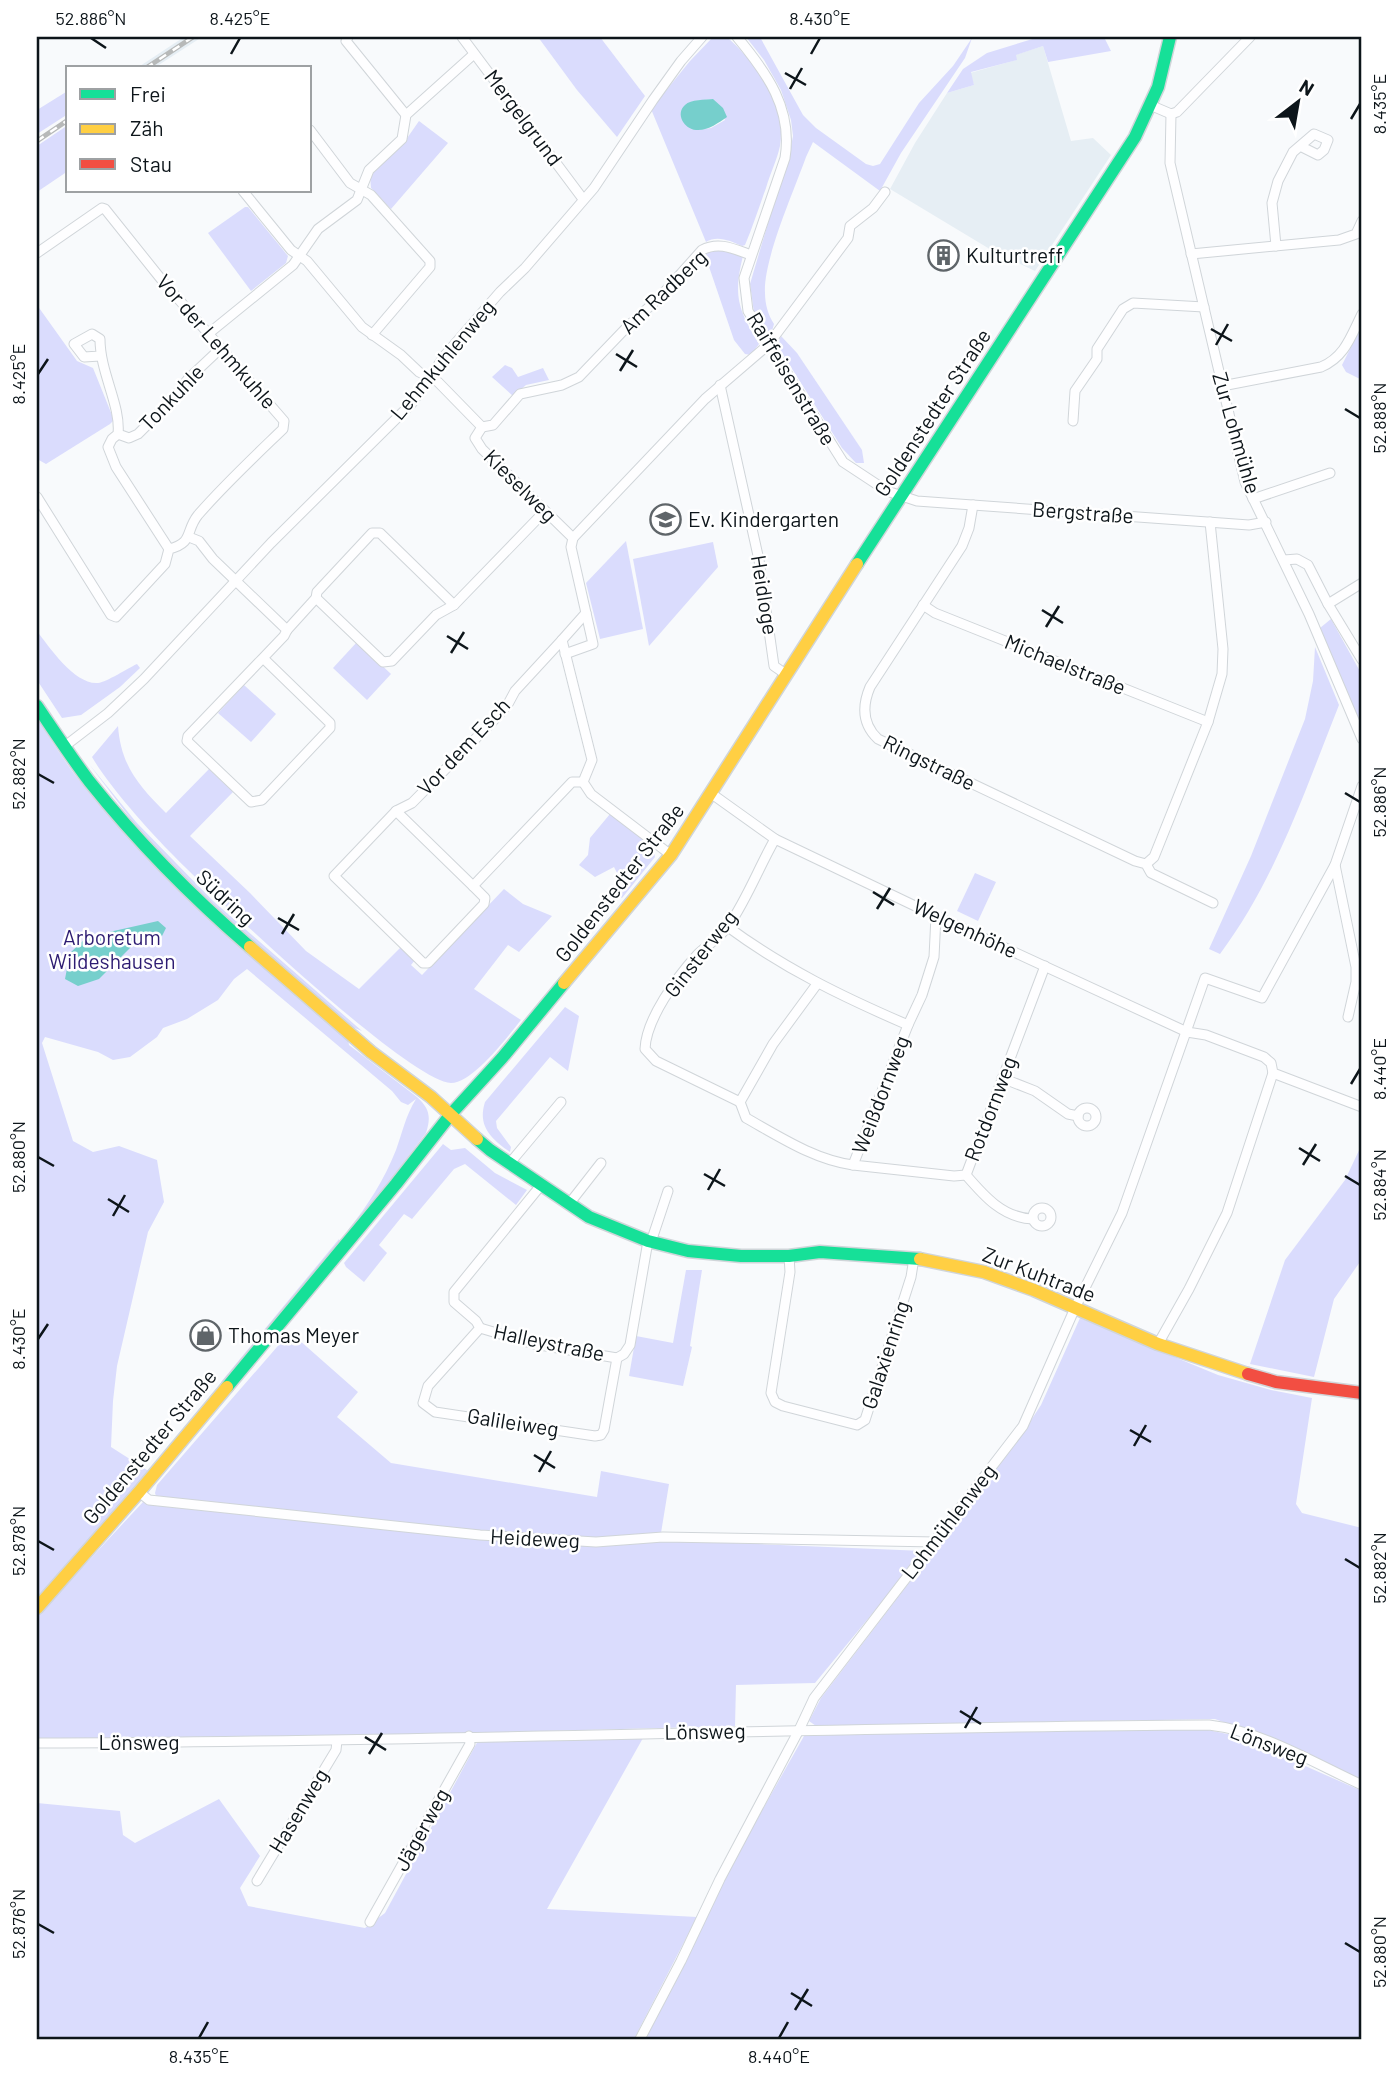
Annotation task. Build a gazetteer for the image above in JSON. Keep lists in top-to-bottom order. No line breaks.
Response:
{"streets":{"street":["Mergelgrund","Am Radberg","Vor der Lehmkuhle","Lehmkuhlenweg","Raiffeisenstraße","Tonkuhle","Goldenstedter Straße","Zur Lohmühle","Kieselweg","Bergstraße","Heidloge","Michaelstraße","Vor dem Esch","Ringstraße","Südring","Welgenhöhe","Ginsterweg","Weißdornweg","Rotdornweg","Zur Kuhtrade","Halleystraße","Galaxienring","Galileiweg","Lohmühlenweg","Heideweg","Lönsweg","Hasenweg","Jägerweg"]},"crossings":[["Mergelgrund","Lehmkuhlenweg"],["Am Radberg","Raiffeisenstraße"],["Am Radberg","Kieselweg"],["Vor der Lehmkuhle","Tonkuhle"],["Lehmkuhlenweg","Kieselweg"],["Lehmkuhlenweg","Südring"],["Raiffeisenstraße","Goldenstedter Straße"],["Raiffeisenstraße","Bergstraße"],["Goldenstedter Straße","Bergstraße"],["Goldenstedter Straße","Heidloge"],["Goldenstedter Straße","Südring"],["Goldenstedter Straße","Welgenhöhe"],["Goldenstedter Straße","Zur Kuhtrade"],["Goldenstedter Straße","Heideweg"],["Zur Lohmühle","Bergstraße"],["Bergstraße","Ringstraße"],["Michaelstraße","Ringstraße"],["Südring","Zur Kuhtrade"],["Welgenhöhe","Ginsterweg"],["Welgenhöhe","Weißdornweg"],["Welgenhöhe","Rotdornweg"],["Welgenhöhe","Lohmühlenweg"],["Weißdornweg","Rotdornweg"],["Zur Kuhtrade","Galaxienring"],["Zur Kuhtrade","Lohmühlenweg"],["Halleystraße","Galileiweg"],["Lohmühlenweg","Heideweg"],["Lohmühlenweg","Lönsweg"],["Lönsweg","Hasenweg"],["Lönsweg","Jägerweg"]],"parks":["Arboretum Wildeshausen"],"places":{"building":["Kulturtreff"],"school or university":["Ev. Kindergarten"],"shop":["Thomas Meyer"]},"legend":["Frei","Zäh","Stau"],"north":"top right","coordinates":["52.886°N","8.425°E","8.430°E","8.435°E","52.888°N","52.882°N","8.440°E","52.880°N","52.884°N","52.878°N","52.876°N"]}
